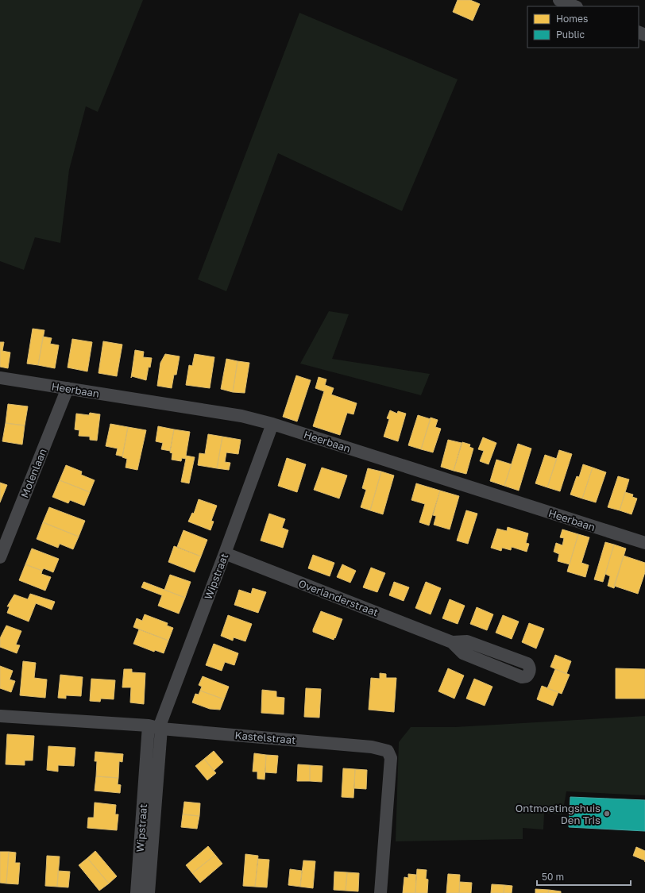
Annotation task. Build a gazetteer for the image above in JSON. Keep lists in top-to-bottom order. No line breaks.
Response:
{"streets":{"street":["Heerbaan","Molenlaan","Wipstraat","Overlanderstraat","Kastelstraat"]},"crossings":[["Heerbaan","Molenlaan"],["Heerbaan","Wipstraat"],["Wipstraat","Overlanderstraat"],["Wipstraat","Kastelstraat"]],"places":["Ontmoetingshuis Den Tris"],"legend":["Homes","Public"],"scale_bar":"50 m"}
